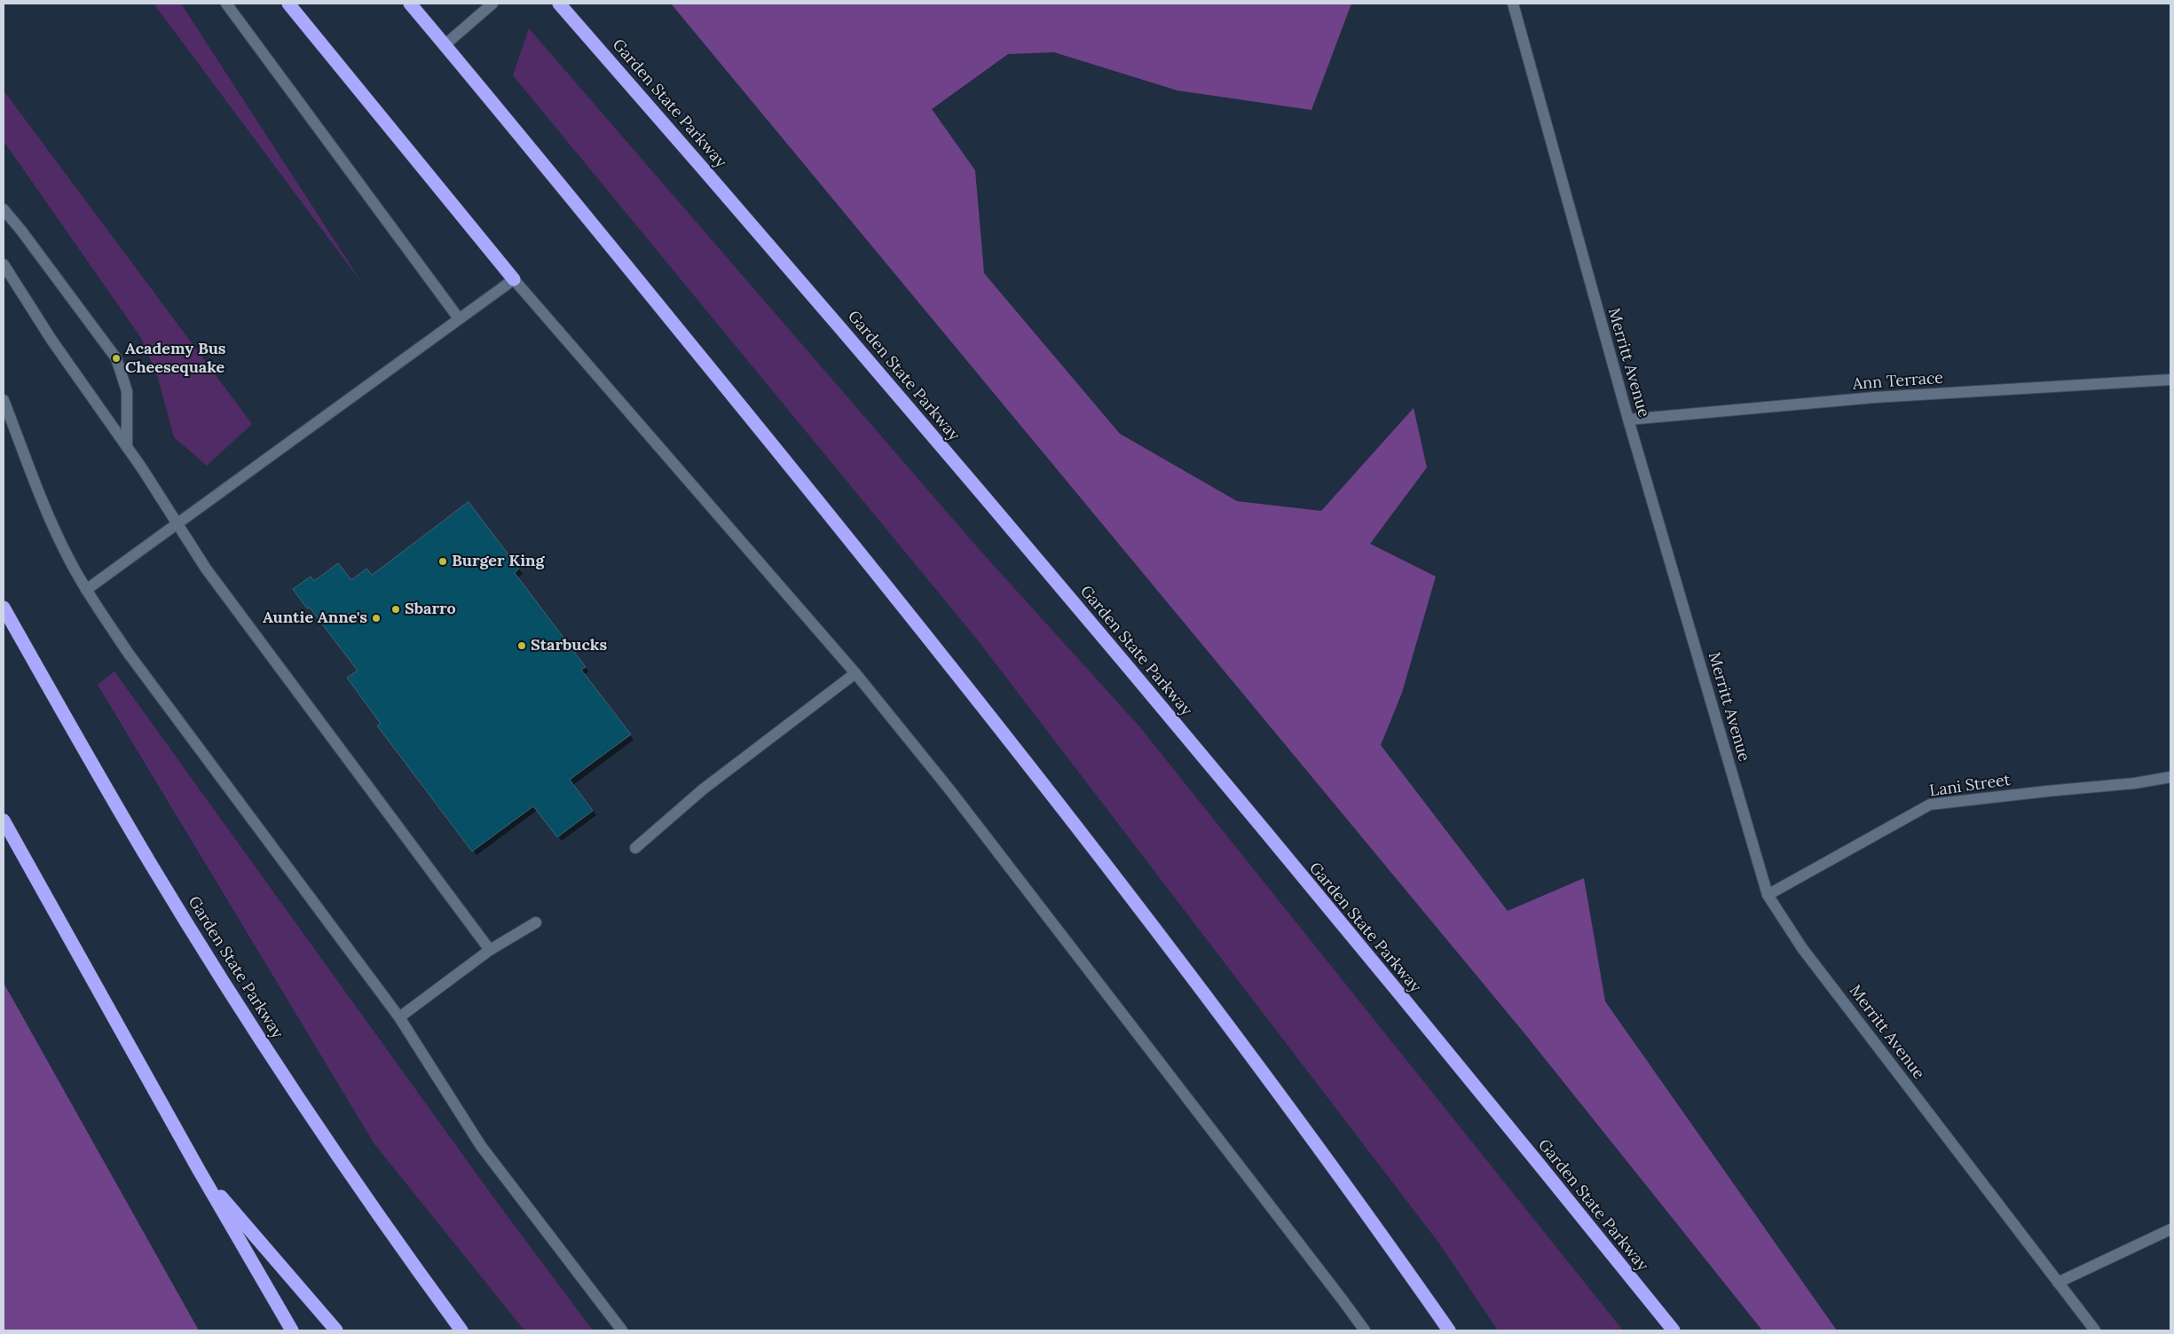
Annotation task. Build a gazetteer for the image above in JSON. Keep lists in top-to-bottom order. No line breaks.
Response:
{"streets":{"highway":["Garden State Parkway"],"street":["Merritt Avenue","Ann Terrace","Lani Street"]},"crossings":[["Merritt Avenue","Ann Terrace"],["Merritt Avenue","Lani Street"]],"places":["Academy Bus Cheesequake","Burger King","Sbarro","Auntie Anne's","Starbucks"]}
